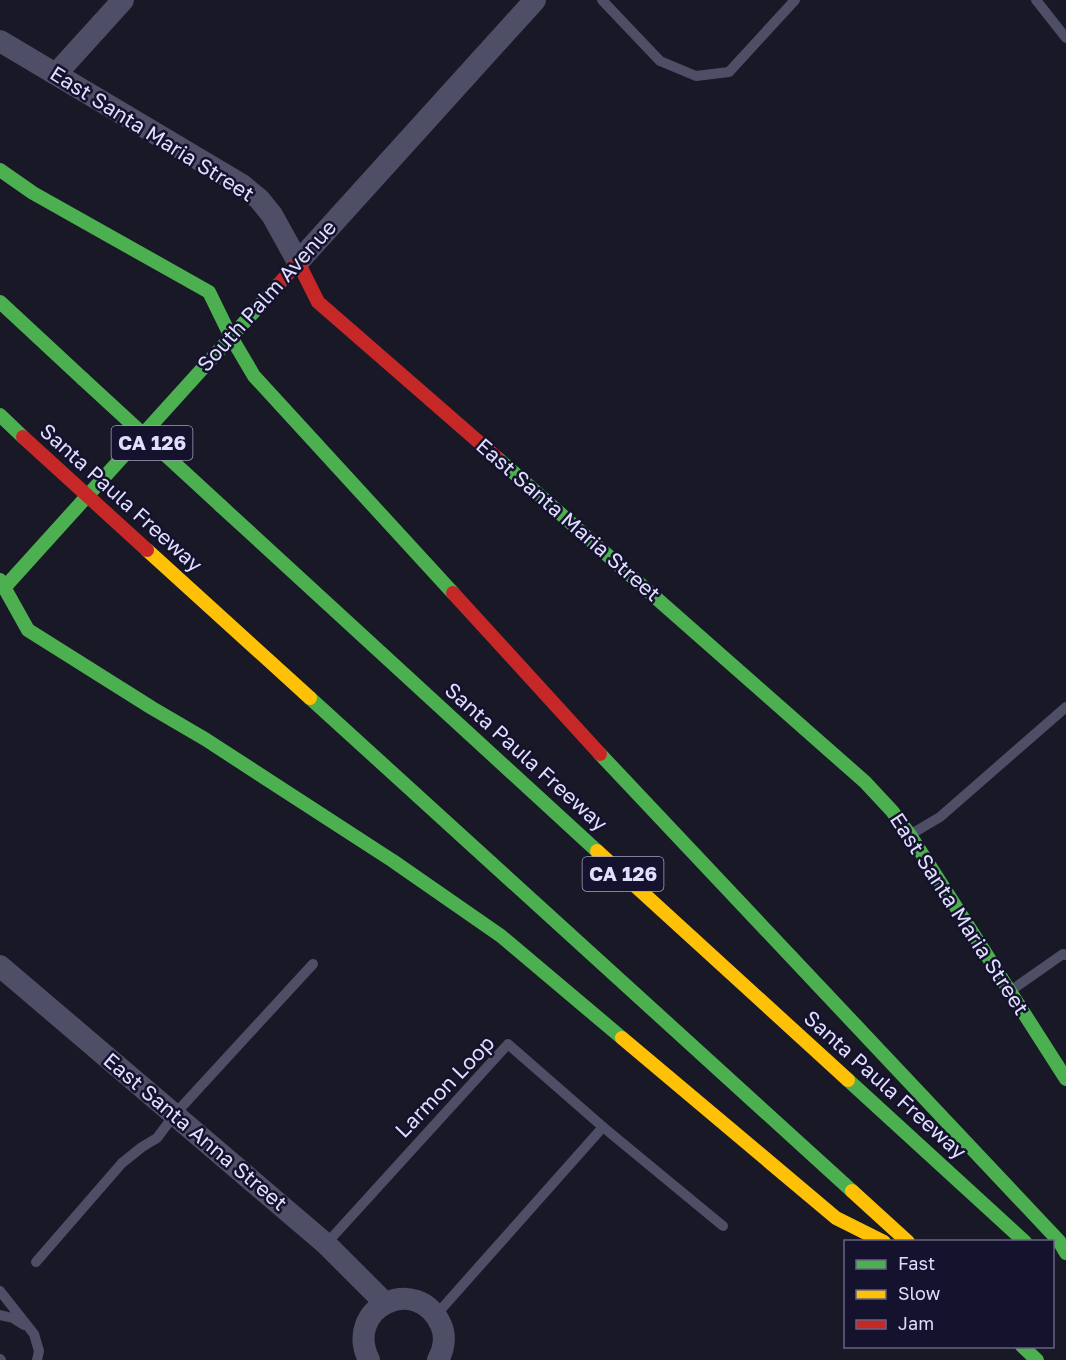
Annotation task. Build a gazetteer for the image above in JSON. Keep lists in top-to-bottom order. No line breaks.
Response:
{"streets":{"main road":["East Santa Maria Street","South Palm Avenue","CA 126","Santa Paula Freeway"],"street":["East Santa Anna Street"],"lane":["Larmon Loop"]},"crossings":[["East Santa Maria Street","South Palm Avenue"],["Larmon Loop","East Santa Anna Street"]],"legend":["Fast","Slow","Jam"]}
